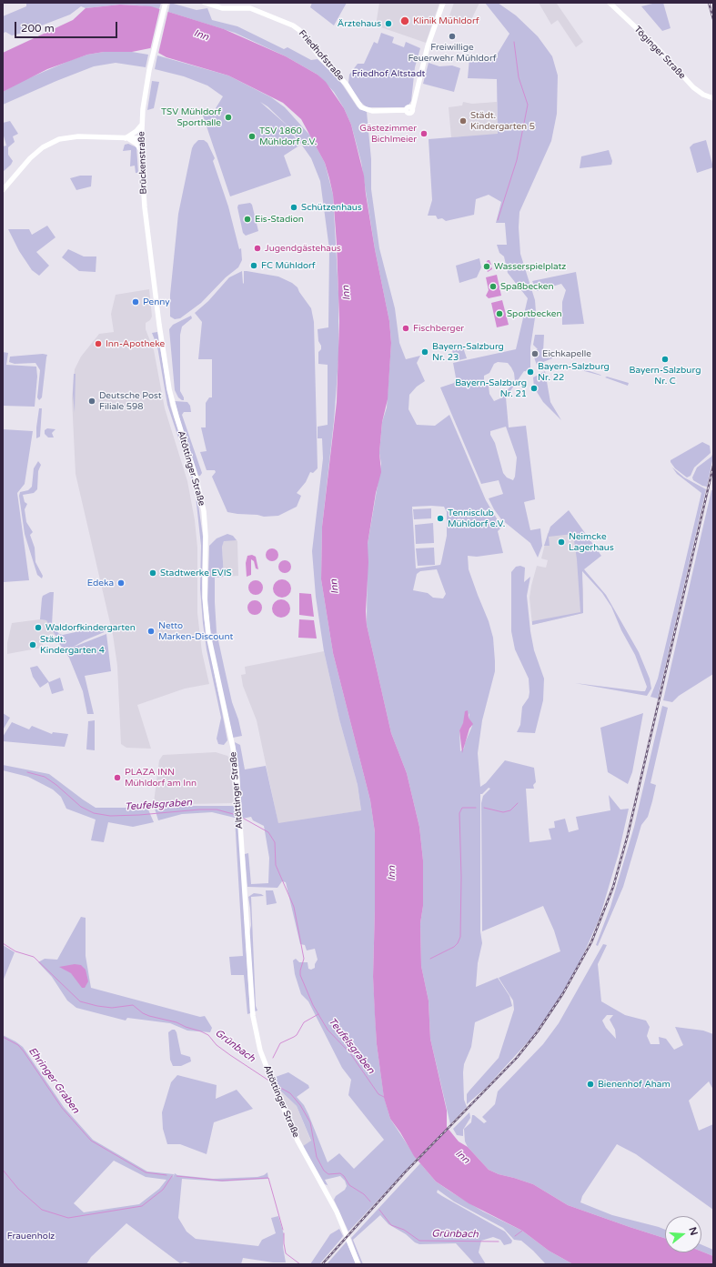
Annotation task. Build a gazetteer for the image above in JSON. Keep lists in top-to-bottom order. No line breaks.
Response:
{"streets":{"main road":["Töginger Straße","Friedhofstraße","Brückenstraße","Altöttinger Straße"]},"crossings":[["Brückenstraße","Altöttinger Straße"]],"water":["Inn","Teufelsgraben","Grünbach","Ehringer Graben"],"parks":["Friedhof Altstadt","Frauenholz"],"places":["Klinik Mühldorf","Ärztehaus","Freiwillige Feuerwehr Mühldorf","TSV Mühldorf Sporthalle","Städt. Kindergarten 5","Gästezimmer Bichlmeier","TSV 1860 Mühldorf e.V.","Schützenhaus","Eis-Stadion","Jugendgästehaus","FC Mühldorf","Wasserspielplatz","Spaßbecken","Penny","Sportbecken","Fischberger","Inn-Apotheke","Bayern-Salzburg Nr. 23","Eichkapelle","Bayern-Salzburg Nr. C","Bayern-Salzburg Nr. 22","Bayern-Salzburg Nr. 21","Deutsche Post Filiale 598","Tennisclub Mühldorf e.V.","Neimcke Lagerhaus","Stadtwerke EVIS","Edeka","Waldorfkindergarten","Netto Marken-Discount","Städt. Kindergarten 4","PLAZA INN Mühldorf am Inn","Bienenhof Aham"],"scale_bar":"200 m","north":"right"}
